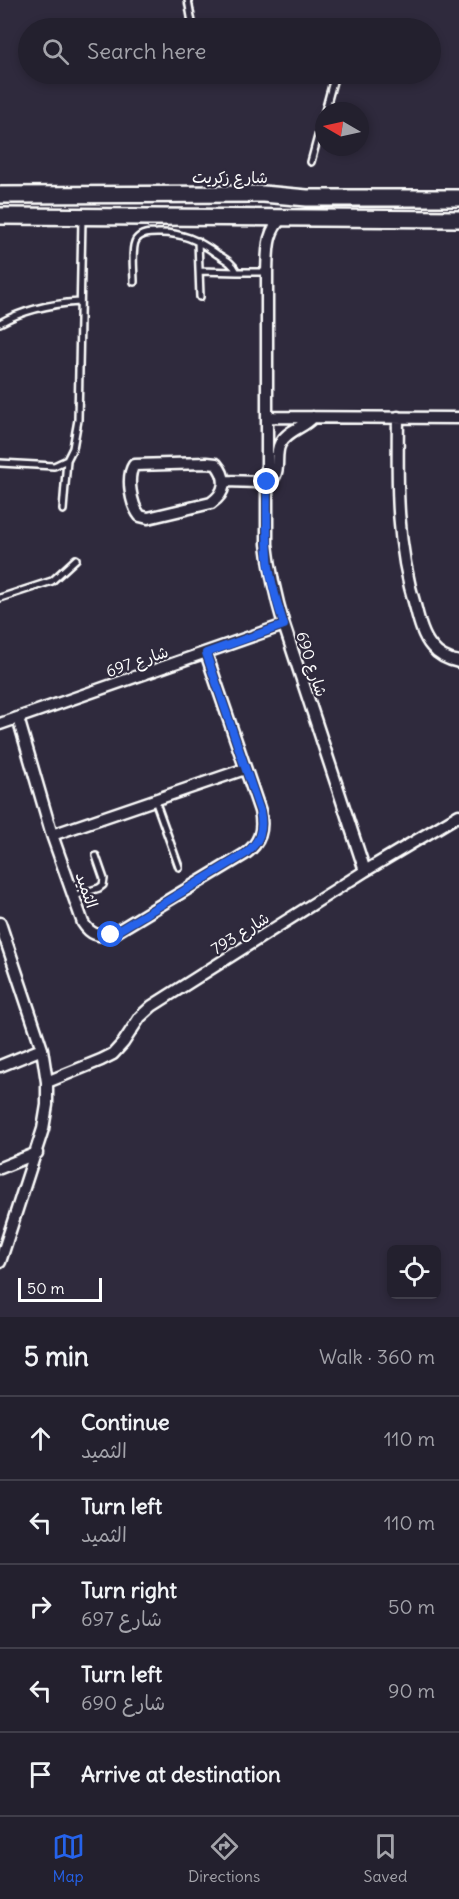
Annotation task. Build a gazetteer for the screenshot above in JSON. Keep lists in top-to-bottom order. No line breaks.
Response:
{"streets":{"street":["شارع زكريت","شارع 697","شارع 690","الثميد","شارع 793"]},"crossings":[["شارع 697","شارع 690"],["شارع 697","الثميد"],["شارع 690","شارع 793"]],"scale_bar":"50 m","north":"left","page":{"search":"Search here","scale":"50 m","heading":["5 min","Walk · 360 m"],"list":[["Continue","الثميد","110 m"],["Turn left","الثميد","110 m"],["Turn right","شارع 697","50 m"],["Turn left","شارع 690","90 m"],"Arrive at destination"],"nav":["Map","Directions","Saved"]}}
